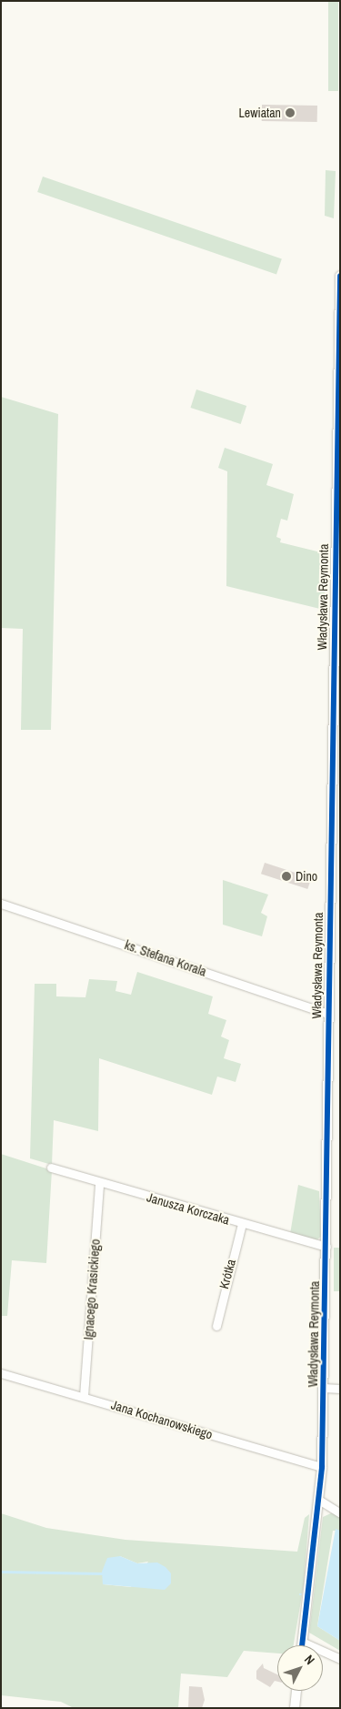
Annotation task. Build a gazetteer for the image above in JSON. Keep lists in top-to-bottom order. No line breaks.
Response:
{"streets":{"street":["Władysława Reymonta","ks. Stefana Korala","Janusza Korczaka","Krótka","Ignacego Krasickiego","Jana Kochanowskiego"]},"crossings":[["Władysława Reymonta","ks. Stefana Korala"],["Władysława Reymonta","Janusza Korczaka"],["Władysława Reymonta","Jana Kochanowskiego"],["Janusza Korczaka","Krótka"],["Janusza Korczaka","Ignacego Krasickiego"],["Ignacego Krasickiego","Jana Kochanowskiego"]],"places":["Lewiatan","Dino"],"north":"top right"}
